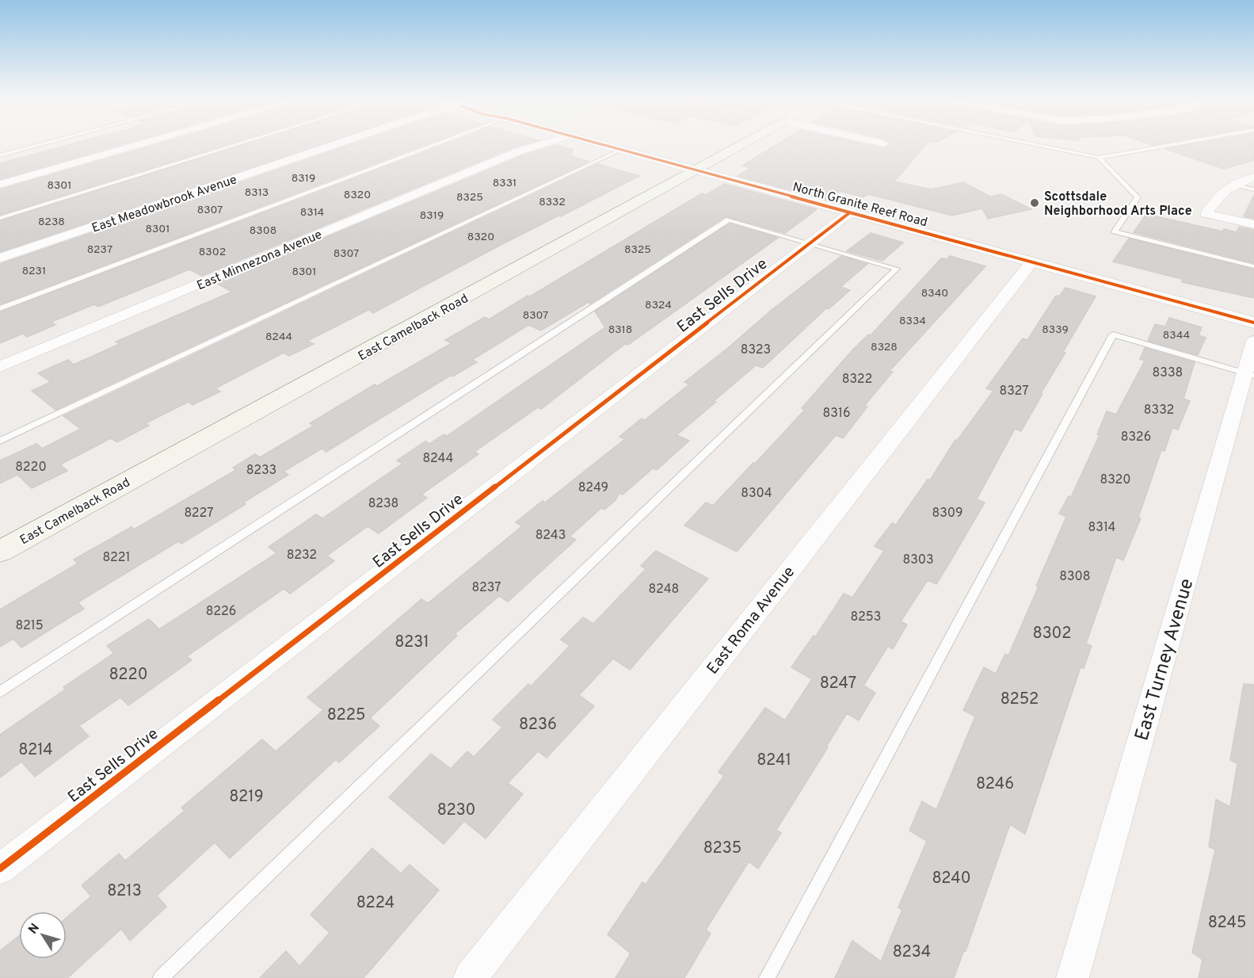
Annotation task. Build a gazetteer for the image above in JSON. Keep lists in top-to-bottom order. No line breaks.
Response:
{"streets":{"main road":["East Camelback Road"],"street":["East Meadowbrook Avenue","North Granite Reef Road","East Minnezona Avenue","East Sells Drive","East Roma Avenue","East Turney Avenue"]},"crossings":[["North Granite Reef Road","East Sells Drive"],["North Granite Reef Road","East Camelback Road"],["North Granite Reef Road","East Roma Avenue"]],"places":["Scottsdale Neighborhood Arts Place"],"house_numbers":["8319","8331","8301","8313","8320","8325","8332","8307","8314","8319","8238","8301","8308","8320","8237","8325","8302","8307","8231","8301","8340","8324","8307","8334","8318","8339","8344","8244","8328","8323","8338","8322","8327","8332","8316","8326","8244","8220","8233","8320","8249","8304","8238","8227","8309","8314","8243","8232","8221","8303","8308","8237","8248","8226","8253","8215","8302","8231","8220","8247","8252","8225","8236","8214","8241","8246","8219","8230","8235","8240","8213","8224","8245","8234"],"north":"top left"}
